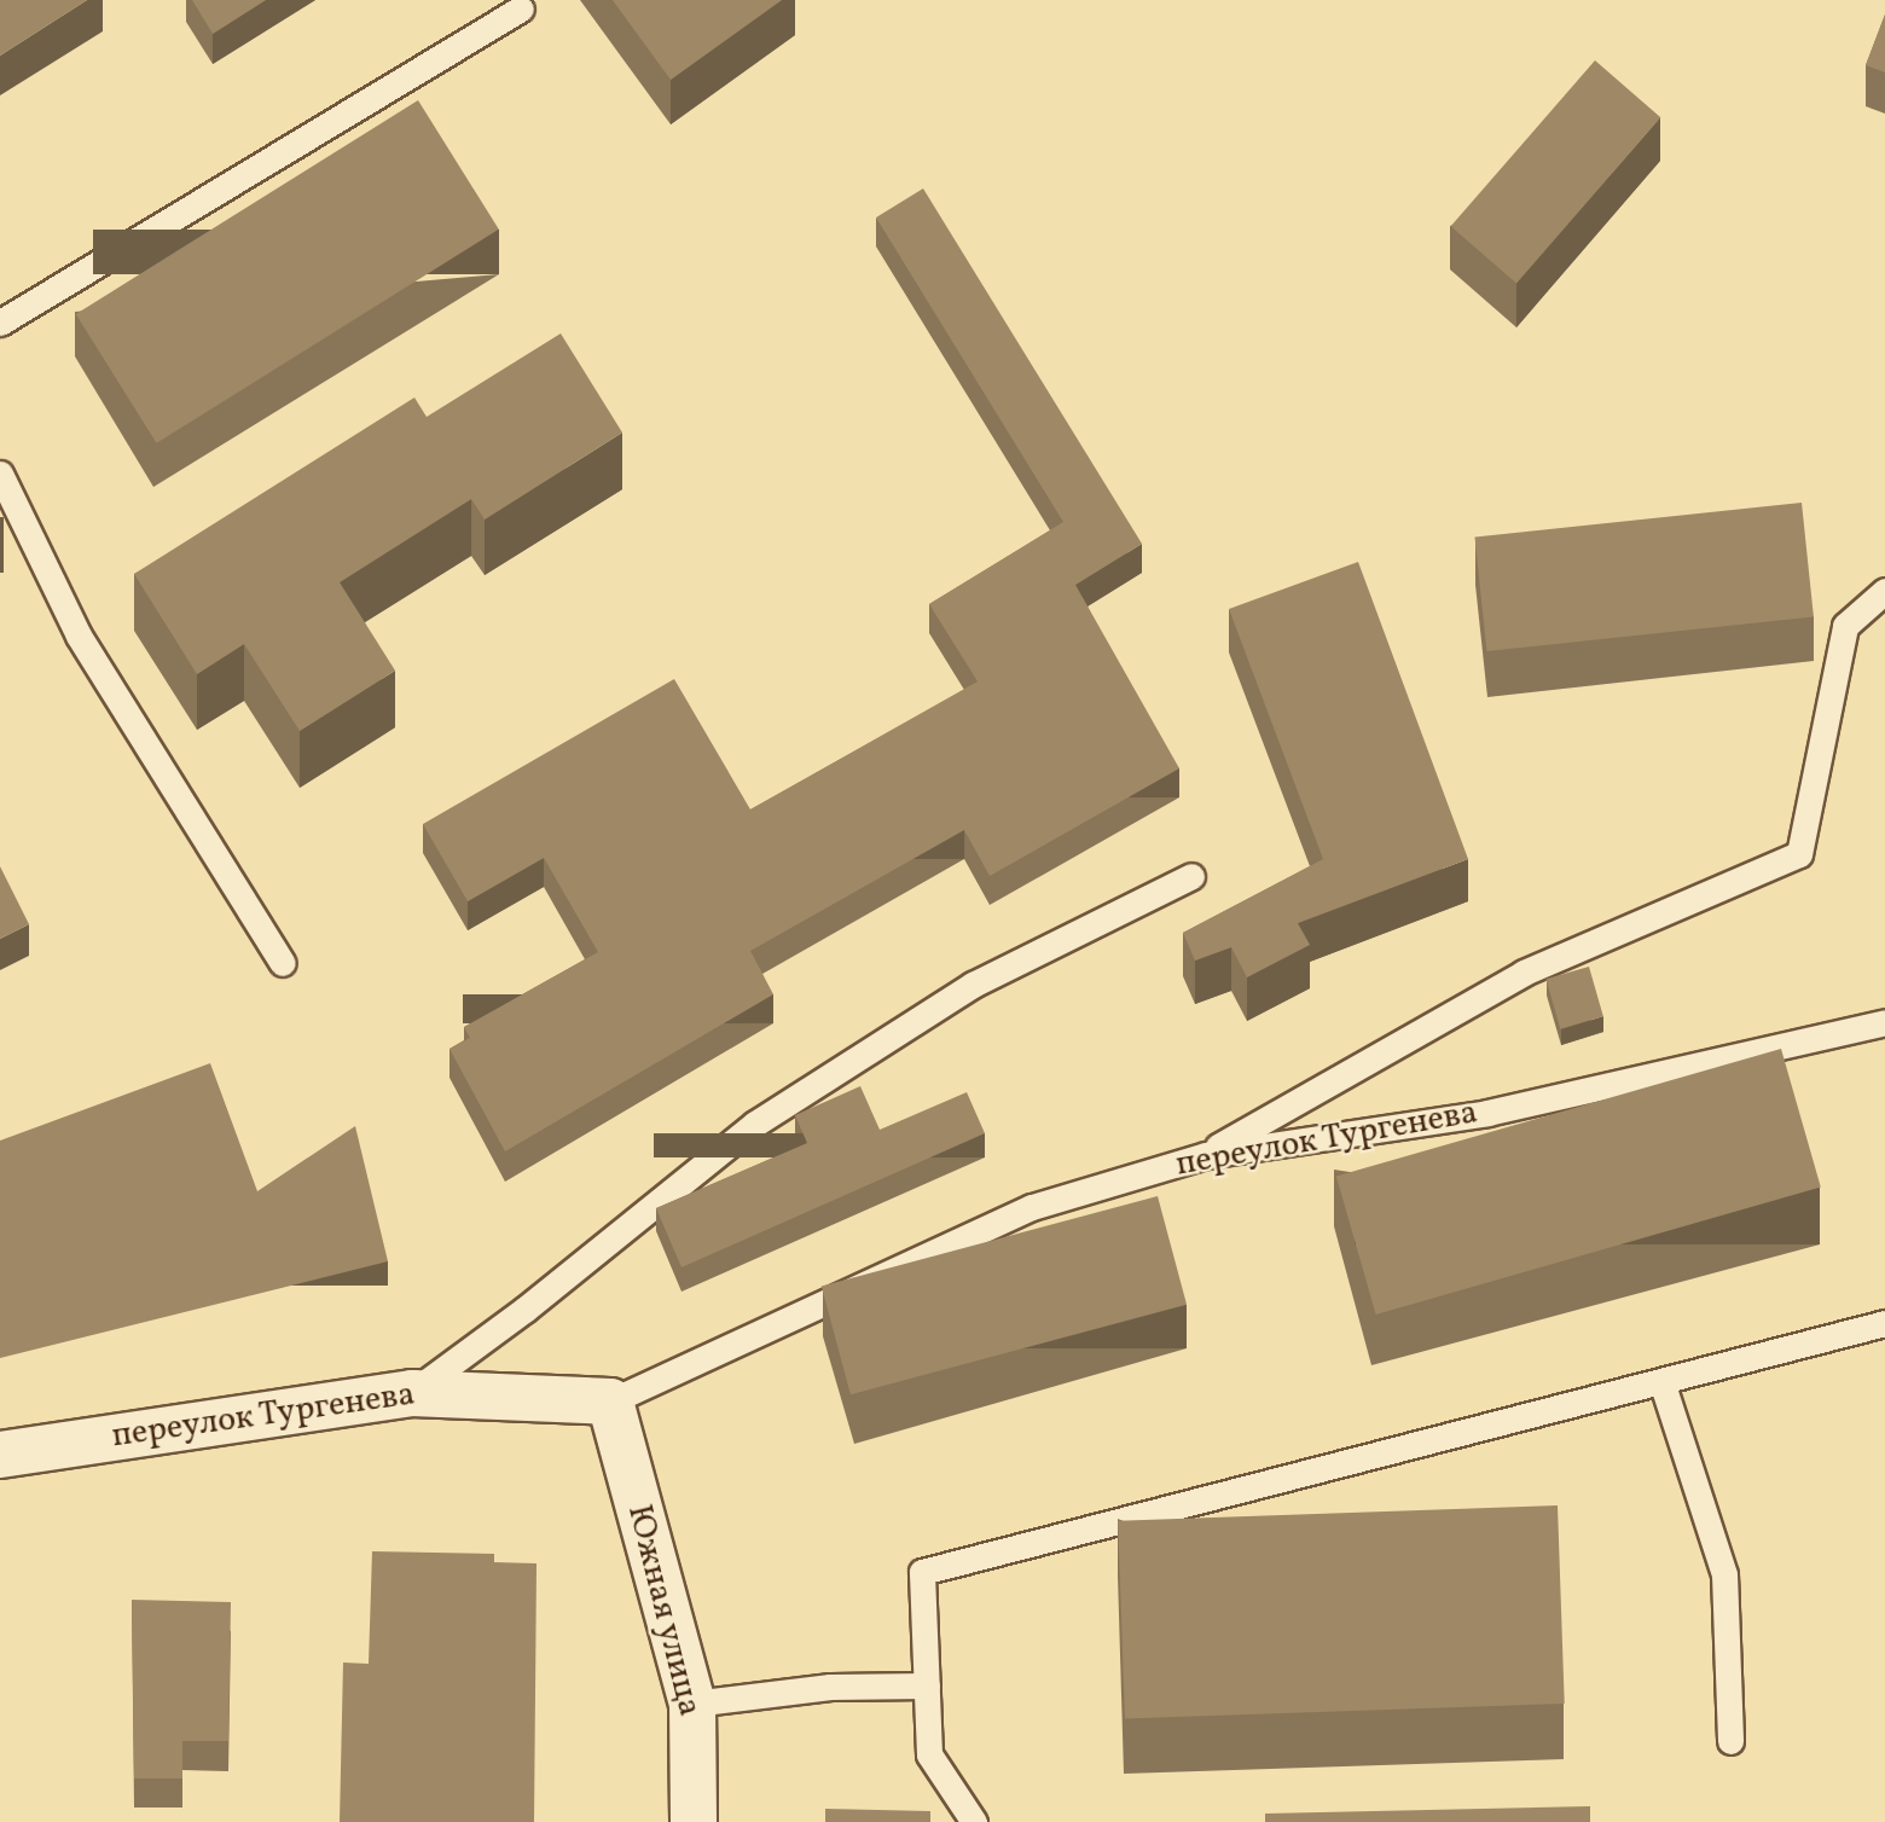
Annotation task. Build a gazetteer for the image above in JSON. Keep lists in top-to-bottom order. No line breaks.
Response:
{"streets":{"street":["переулок Тургенева","Южная улица"]},"crossings":[["переулок Тургенева","Южная улица"]]}
